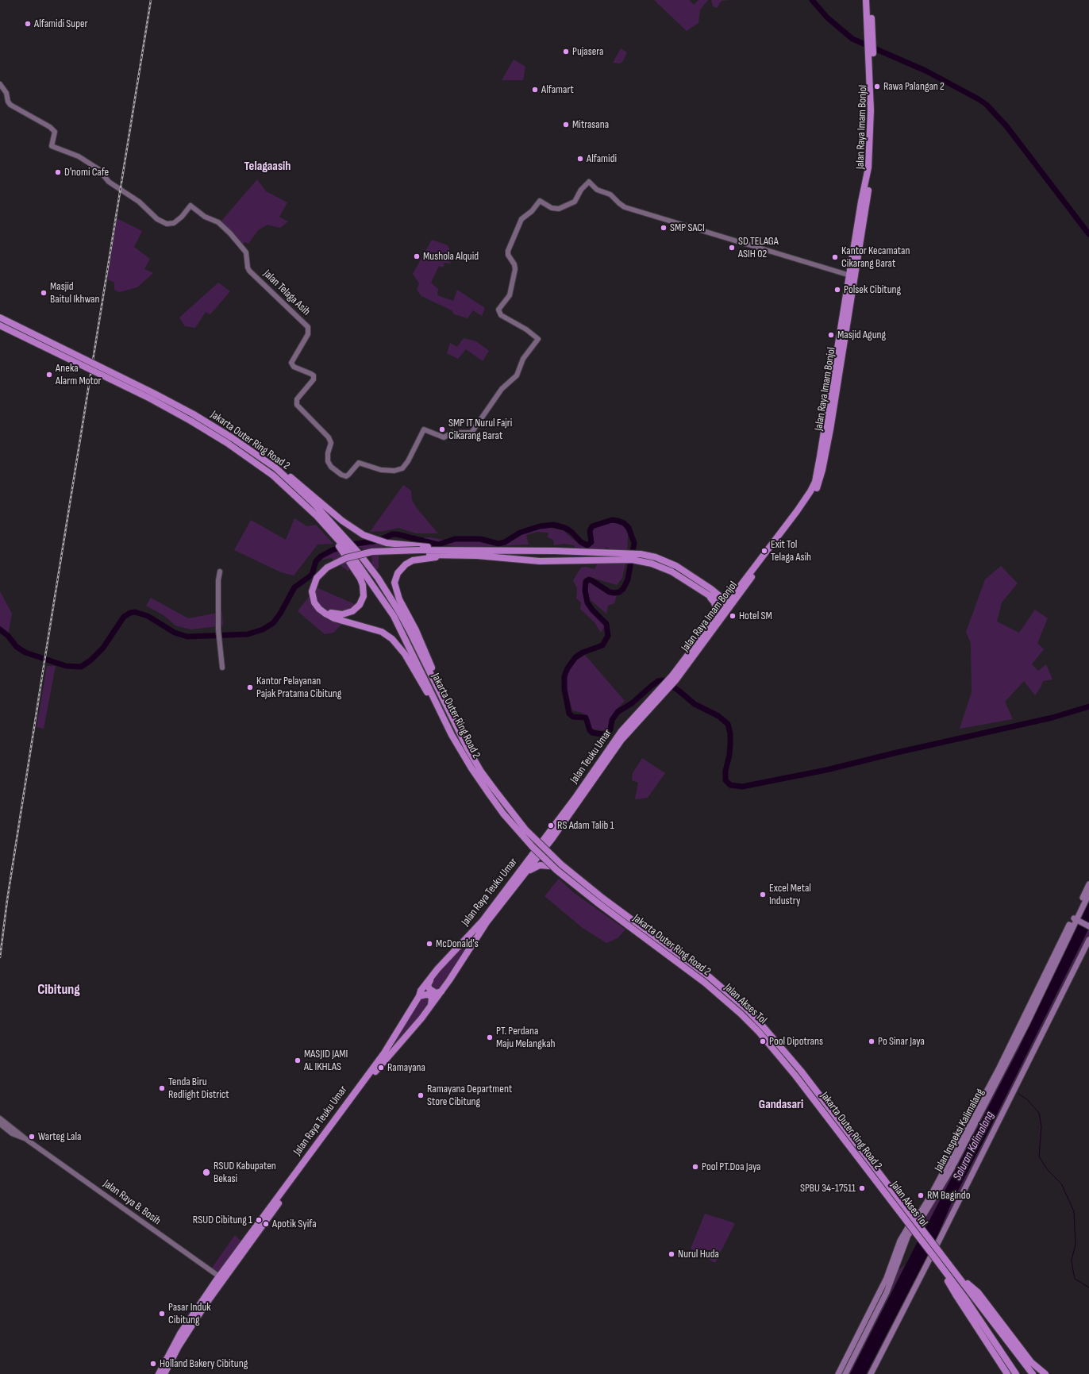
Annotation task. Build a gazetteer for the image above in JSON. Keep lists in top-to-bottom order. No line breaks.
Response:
{"streets":{"highway":["Jalan Raya Imam Bonjol","Jakarta Outer Ring Road 2","Jalan Teuku Umar","Jalan Raya Teuku Umar"],"main road":["Jalan Akses Tol","Jalan Inspeksi Kalimalang"],"street":["Jalan Telaga Asih","Jalan Raya B. Bosih"]},"crossings":[["Jalan Raya Imam Bonjol","Jalan Telaga Asih"],["Jalan Raya Imam Bonjol","Jalan Teuku Umar"],["Jakarta Outer Ring Road 2","Jalan Akses Tol"],["Jalan Teuku Umar","Jalan Raya Teuku Umar"],["Jalan Teuku Umar","Jalan Akses Tol"],["Jalan Raya Teuku Umar","Jalan Akses Tol"],["Jalan Raya Teuku Umar","Jalan Raya B. Bosih"],["Jalan Akses Tol","Jalan Inspeksi Kalimalang"]],"districts":["Telagaasih","Cibitung","Gandasari"],"water":["Saluran Kalimalang"],"places":["Alfamidi Super","Pujasera","Rawa Palangan 2","Alfamart","Mitrasana","Alfamidi","D'nomi Cafe","SMP SACI","SD TELAGA ASIH 02","Mushola Alquid","Kantor Kecamatan Cikarang Barat","Polsek Cibitung","Masjid Baitul Ikhwan","Masjid Agung","Aneka Alarm Motor","SMP IT Nurul Fajri Cikarang Barat","Exit Tol Telaga Asih","Hotel SM","Kantor Pelayanan Pajak Pratama Cibitung","RS Adam Talib 1","Excel Metal Industry","McDonald's","PT. Perdana Maju Melangkah","Pool Dipotrans","Po Sinar Jaya","MASJID JAMI AL IKHLAS","Ramayana","Tenda Biru Redlight District","Ramayana Department Store Cibitung","Warteg Lala","Pool PT.Doa Jaya","RSUD Kabupaten Bekasi","SPBU 34-17511","RM Bagindo","RSUD Cibitung 1","Apotik Syifa","Nurul Huda","Pasar Induk Cibitung","Holland Bakery Cibitung"]}
